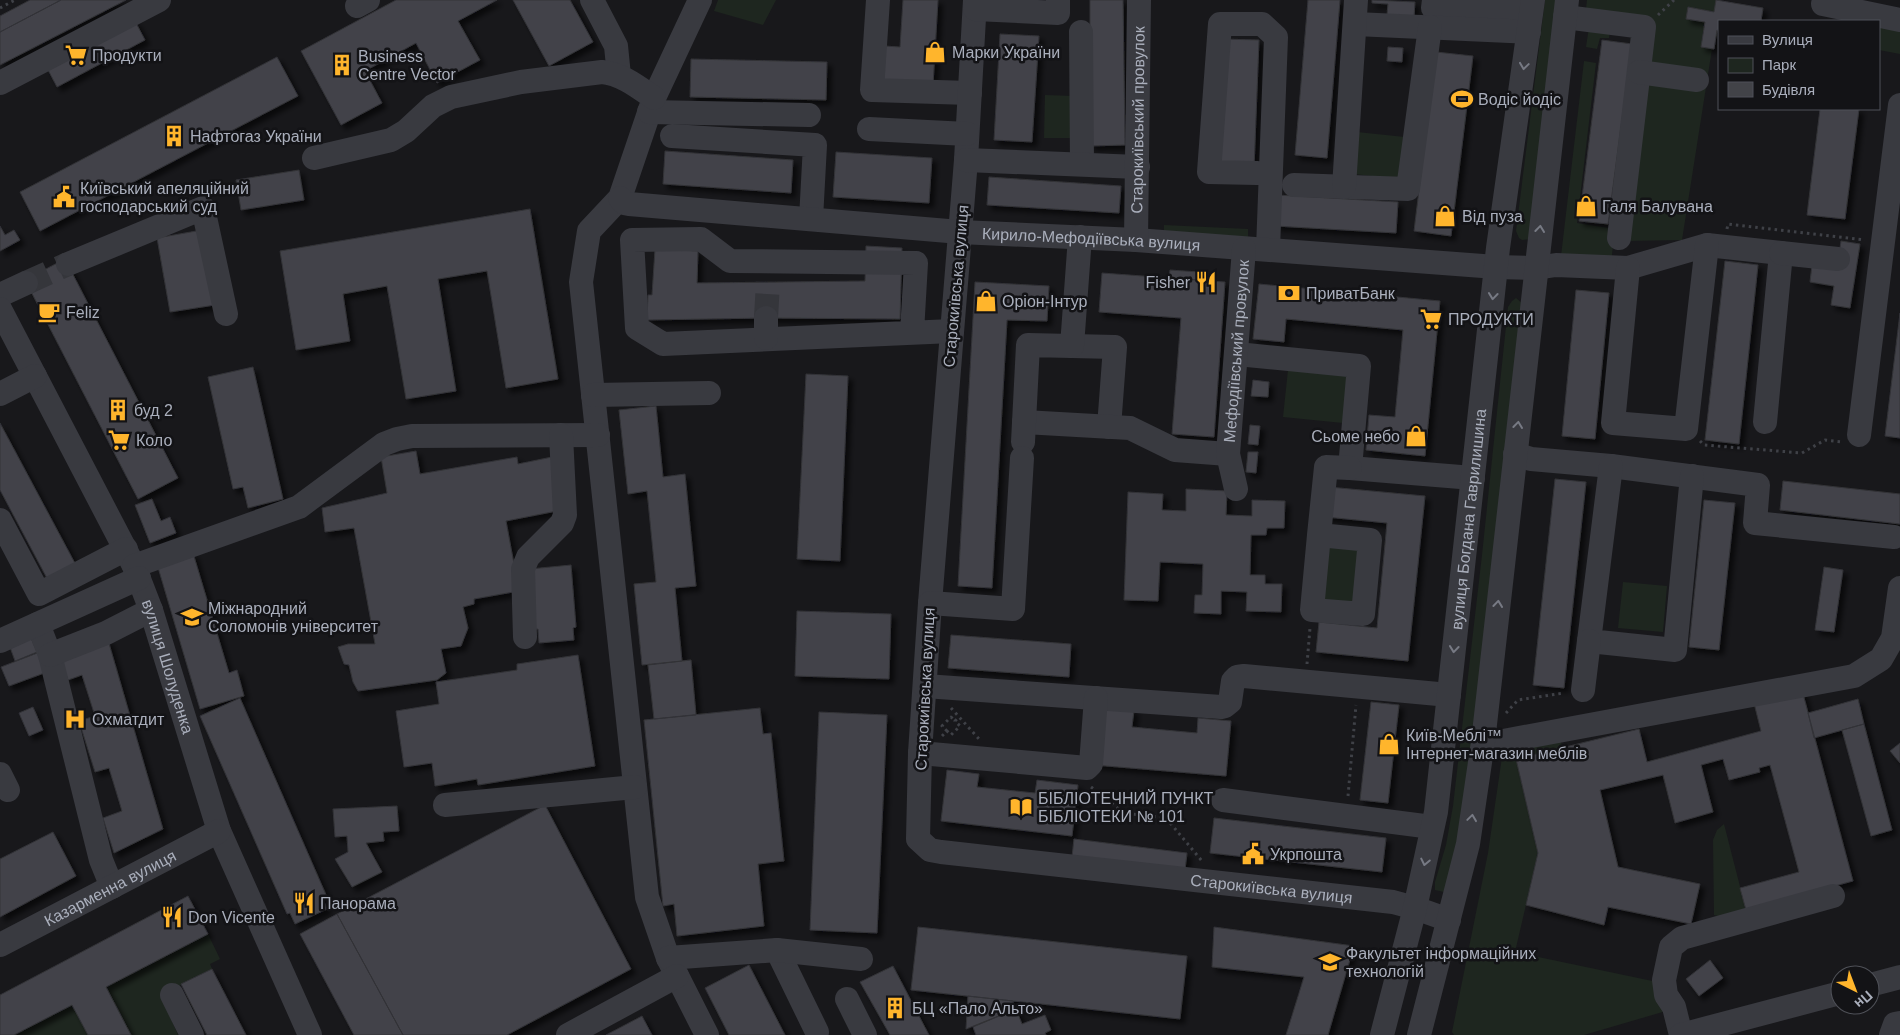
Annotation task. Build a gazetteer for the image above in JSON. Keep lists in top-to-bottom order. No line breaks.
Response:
{"streets":{"street":["Старокиївський провулок","Кирило-Мефодіївська вулиця","Старокиївська вулиця","Мефодіївський провулок","вулиця Богдана Гаврилишина","вулиця Шолуденка","Казарменна вулиця"]},"crossings":[["Старокиївський провулок","Кирило-Мефодіївська вулиця"],["Кирило-Мефодіївська вулиця","Старокиївська вулиця"],["Кирило-Мефодіївська вулиця","Мефодіївський провулок"],["Кирило-Мефодіївська вулиця","вулиця Богдана Гаврилишина"],["Старокиївська вулиця","вулиця Богдана Гаврилишина"],["вулиця Шолуденка","Казарменна вулиця"]],"places":{"shop":["Марки України","Галя Балувана","Від пуза","Оріон-Інтур","Сьоме небо","Київ-Меблі™ Інтернет-магазин меблів"],"supermarket":["Продукти","ПРОДУКТИ","Коло"],"building":["Business Centre Vector","Нафтогаз України","буд 2","БЦ «Пало Альто»"],"sports":["Водіс йодіс"],"public building":["Київський апеляційний господарський суд","Укрпошта"],"restaurant":["Fisher","Панорама","Don Vicente"],"bank":["ПриватБанк"],"cafe":["Feliz"],"school or university":["Міжнародний Соломонів університет","Факультет інформаційних технологій"],"hospital":["Охматдит"],"library":["БІБЛІОТЕЧНИЙ ПУНКТ БІБЛІОТЕКИ № 101"]},"legend":["Вулиця","Парк","Будівля"],"north":"bottom right"}
